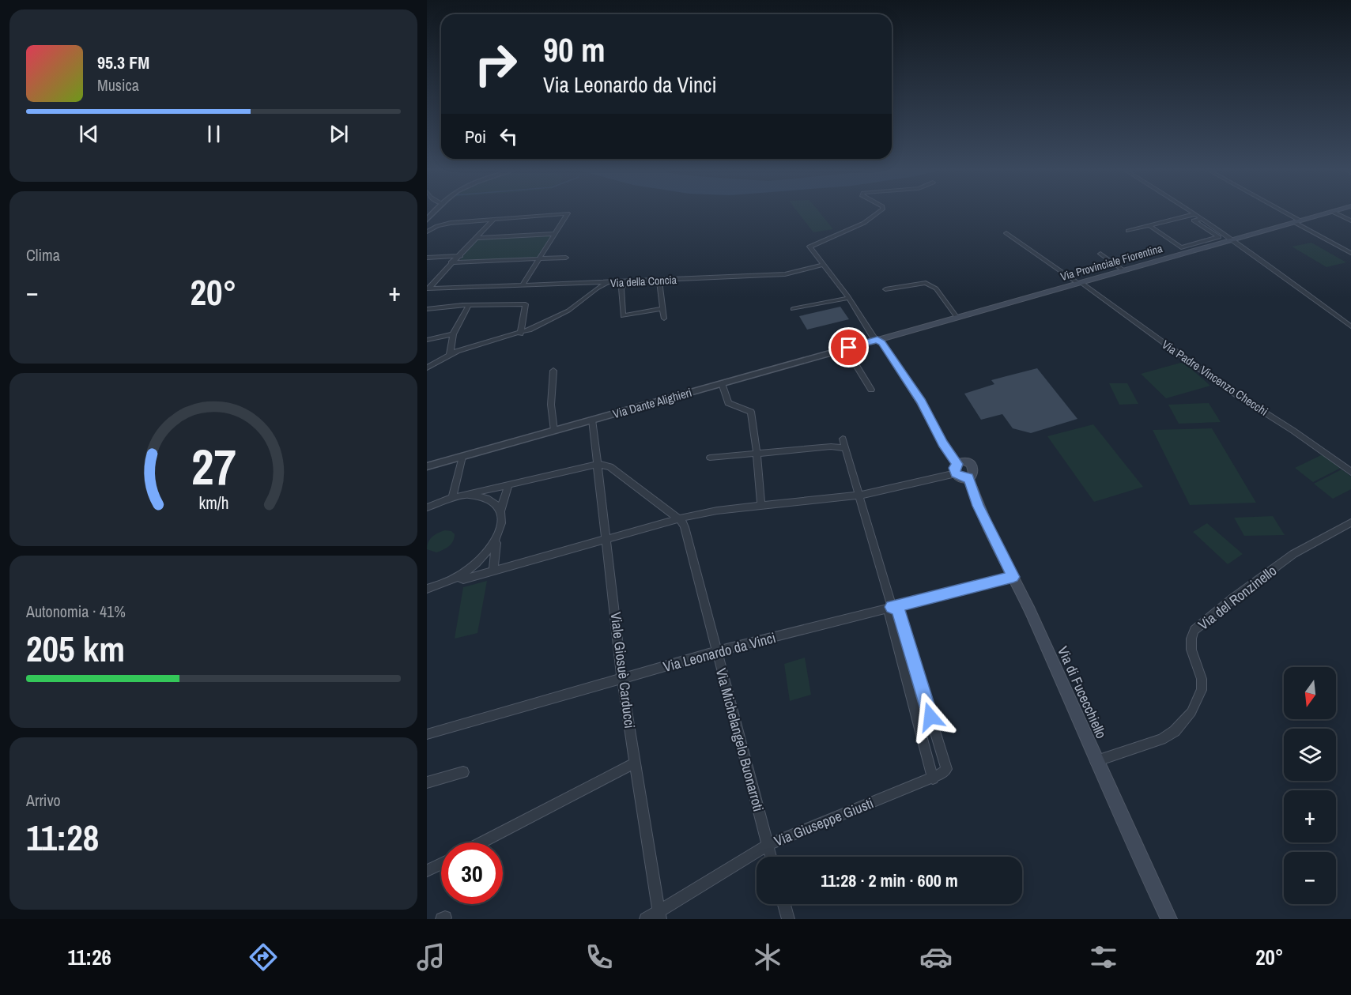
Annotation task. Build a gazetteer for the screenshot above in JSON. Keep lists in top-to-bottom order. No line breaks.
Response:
{"streets":{"main road":["Via Provinciale Fiorentina","Via di Fucecchiello"],"street":["Via della Concia","Via Padre Vincenzo Checchi","Via Dante Alighieri","Via del Ronzinello","Via Leonardo da Vinci","Viale Giosuè Carducci","Via Michelangelo Buonarroti","Via Giuseppe Giusti"]},"crossings":[["Via Provinciale Fiorentina","Via Padre Vincenzo Checchi"],["Via Provinciale Fiorentina","Via Dante Alighieri"],["Via Provinciale Fiorentina","Via di Fucecchiello"],["Via Dante Alighieri","Viale Giosuè Carducci"],["Via Dante Alighieri","Via di Fucecchiello"],["Via del Ronzinello","Via di Fucecchiello"],["Via Leonardo da Vinci","Viale Giosuè Carducci"],["Via Leonardo da Vinci","Via di Fucecchiello"],["Via Leonardo da Vinci","Via Michelangelo Buonarroti"],["Viale Giosuè Carducci","Via Michelangelo Buonarroti"],["Viale Giosuè Carducci","Via Giuseppe Giusti"],["Via Michelangelo Buonarroti","Via Giuseppe Giusti"]],"north":"bottom","page":{"turn":["90 m","Via Leonardo da Vinci"],"song":["95.3 FM","Musica"],"then":"Poi","tile":["Clima",["Autonomia · 41%","205 km"],["Arrivo","11:28"]],"heat":["−","20°","+"],"map_buttons":["+","−"],"limit":"30","trip":"11:28 · 2 min · 600 m","tabs":["11:26","20°"],"gauge":["27","km/h"]}}
